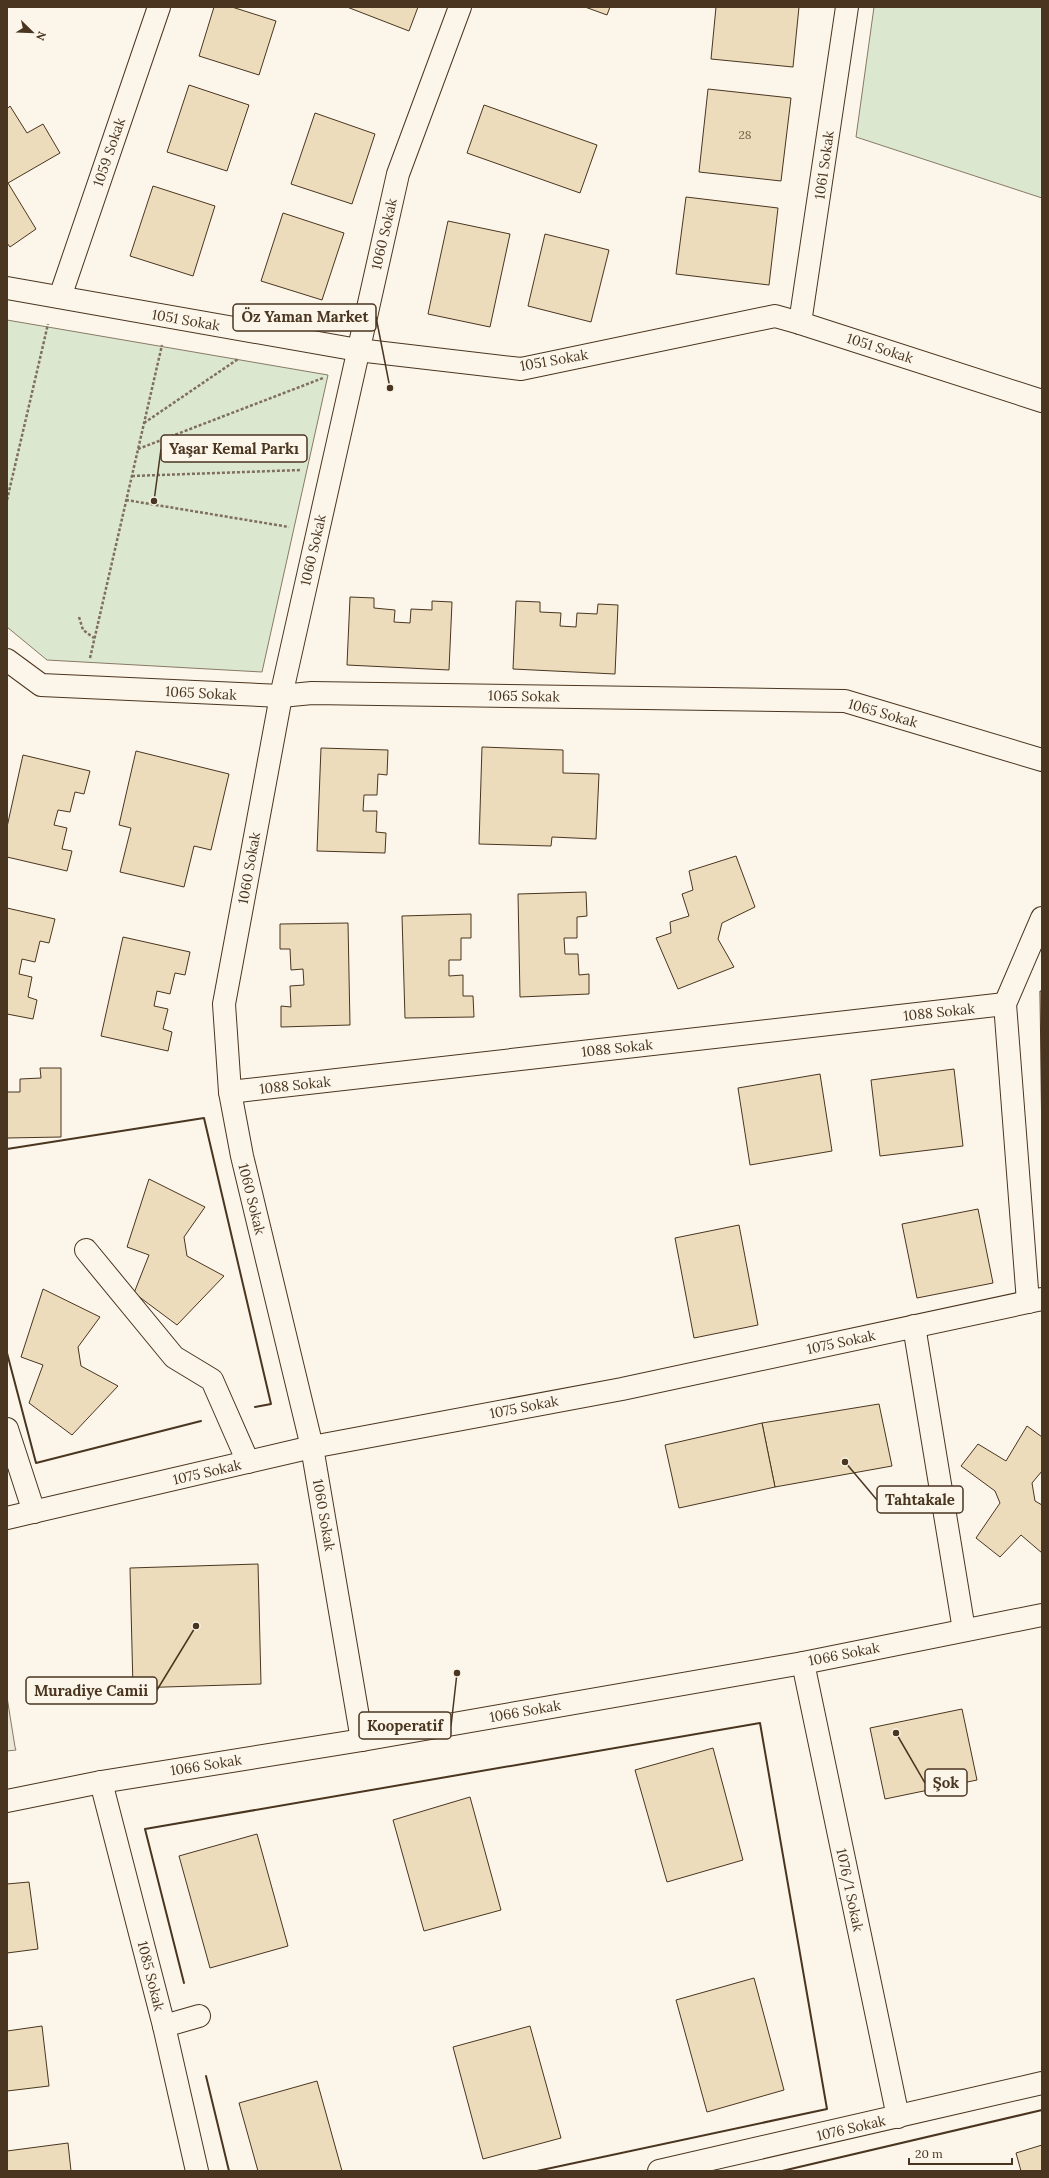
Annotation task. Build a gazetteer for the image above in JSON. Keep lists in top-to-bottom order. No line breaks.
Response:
{"streets":{"street":["1059 Sokak","1061 Sokak","1060 Sokak","1051 Sokak","1065 Sokak","1088 Sokak","1075 Sokak","1066 Sokak","1076/1 Sokak","1085 Sokak","1076 Sokak"]},"crossings":[["1059 Sokak","1051 Sokak"],["1061 Sokak","1051 Sokak"],["1060 Sokak","1051 Sokak"],["1060 Sokak","1065 Sokak"],["1060 Sokak","1088 Sokak"],["1060 Sokak","1075 Sokak"],["1060 Sokak","1066 Sokak"],["1066 Sokak","1076/1 Sokak"],["1066 Sokak","1085 Sokak"],["1076/1 Sokak","1076 Sokak"]],"places":["Öz Yaman Market","Yaşar Kemal Parkı","Tahtakale","Muradiye Camii","Kooperatif","Şok"],"house_numbers":["28"],"scale_bar":"20 m","north":"bottom right"}
